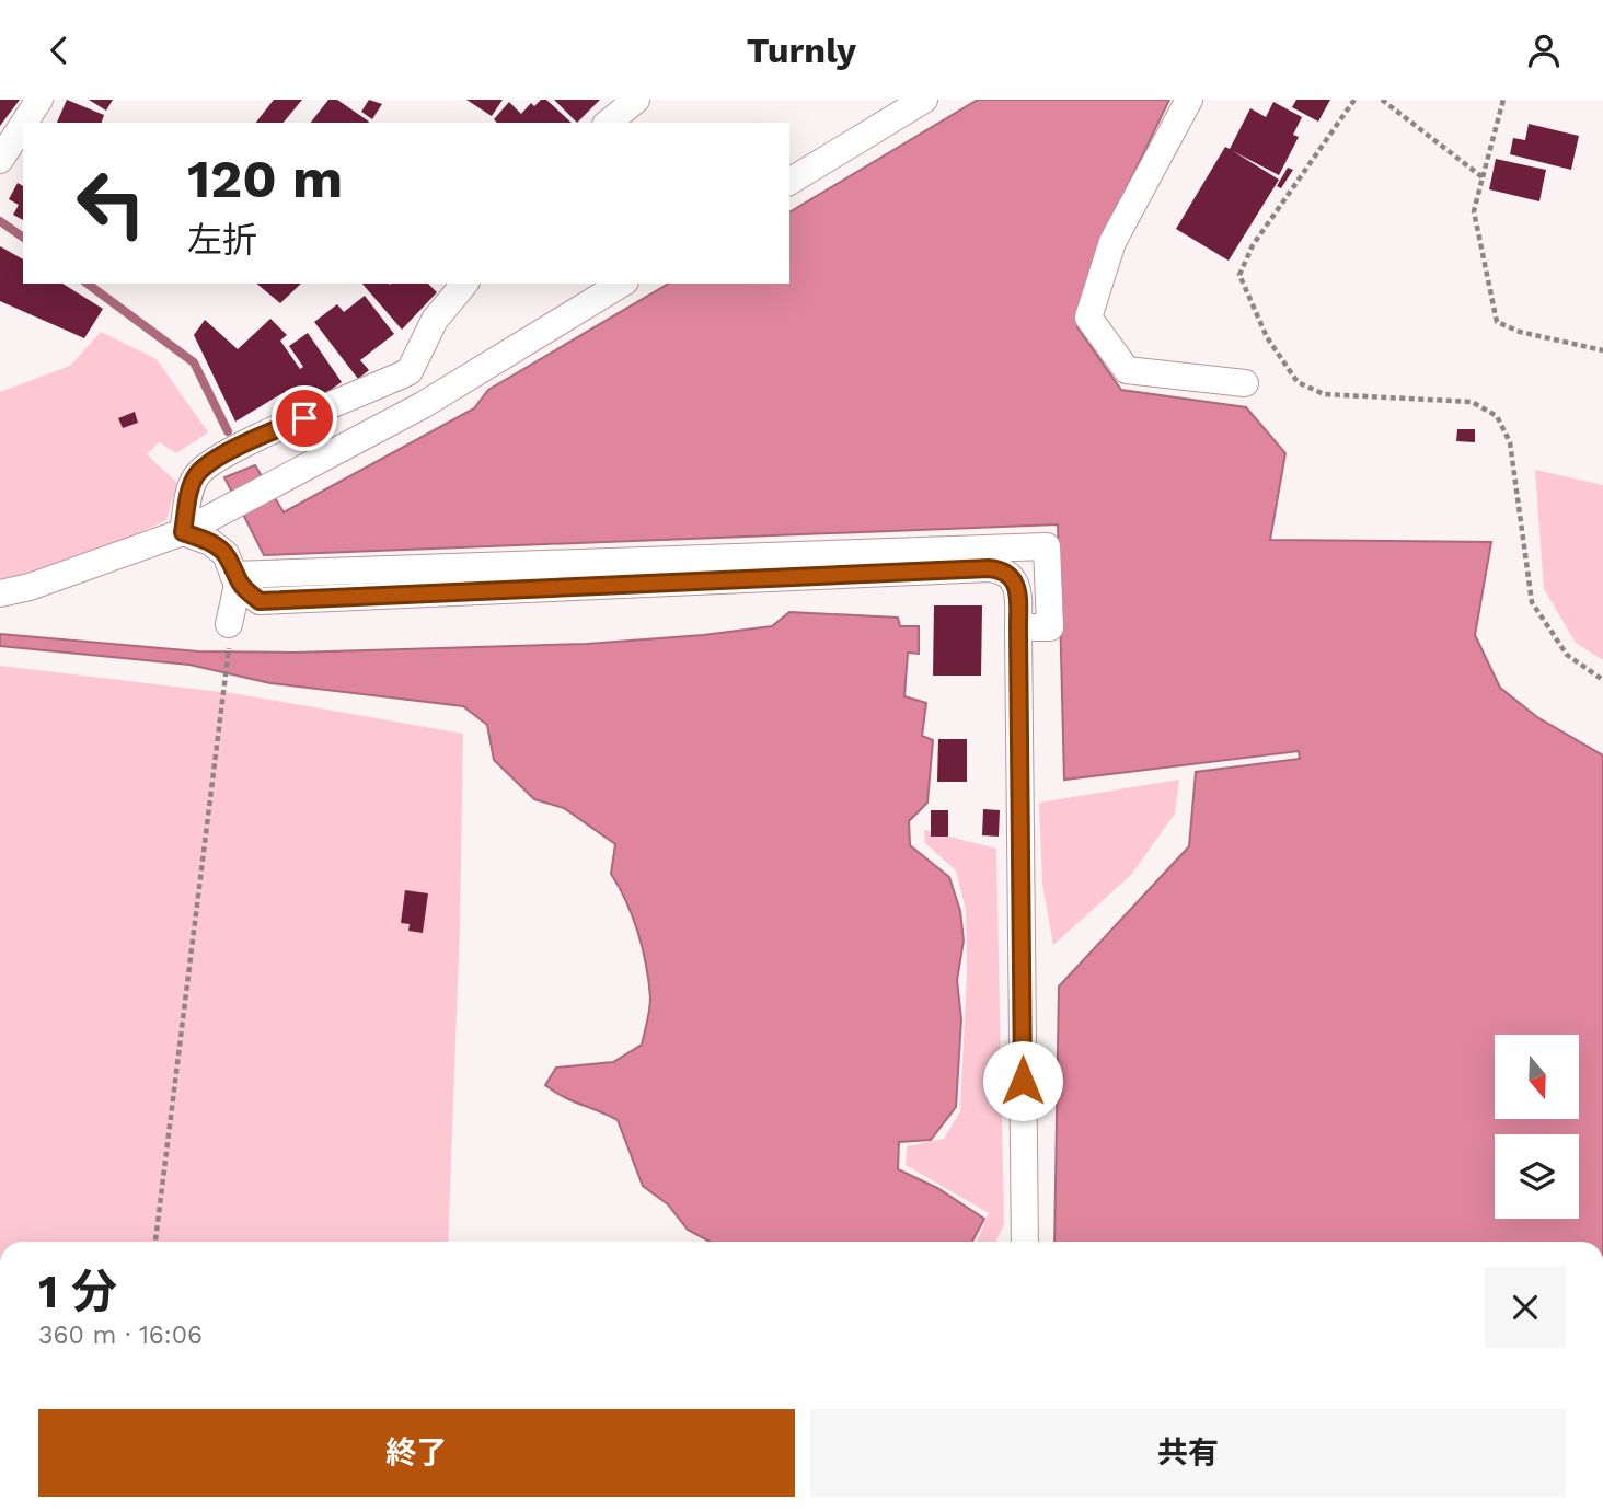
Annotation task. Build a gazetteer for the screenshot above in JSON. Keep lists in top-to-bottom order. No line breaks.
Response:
{"north":"bottom","page":{"header":"Turnly","turn":["120 m","左折"],"heading":["1 分","360 m · 16:06"],"buttons":["終了","共有"]}}
